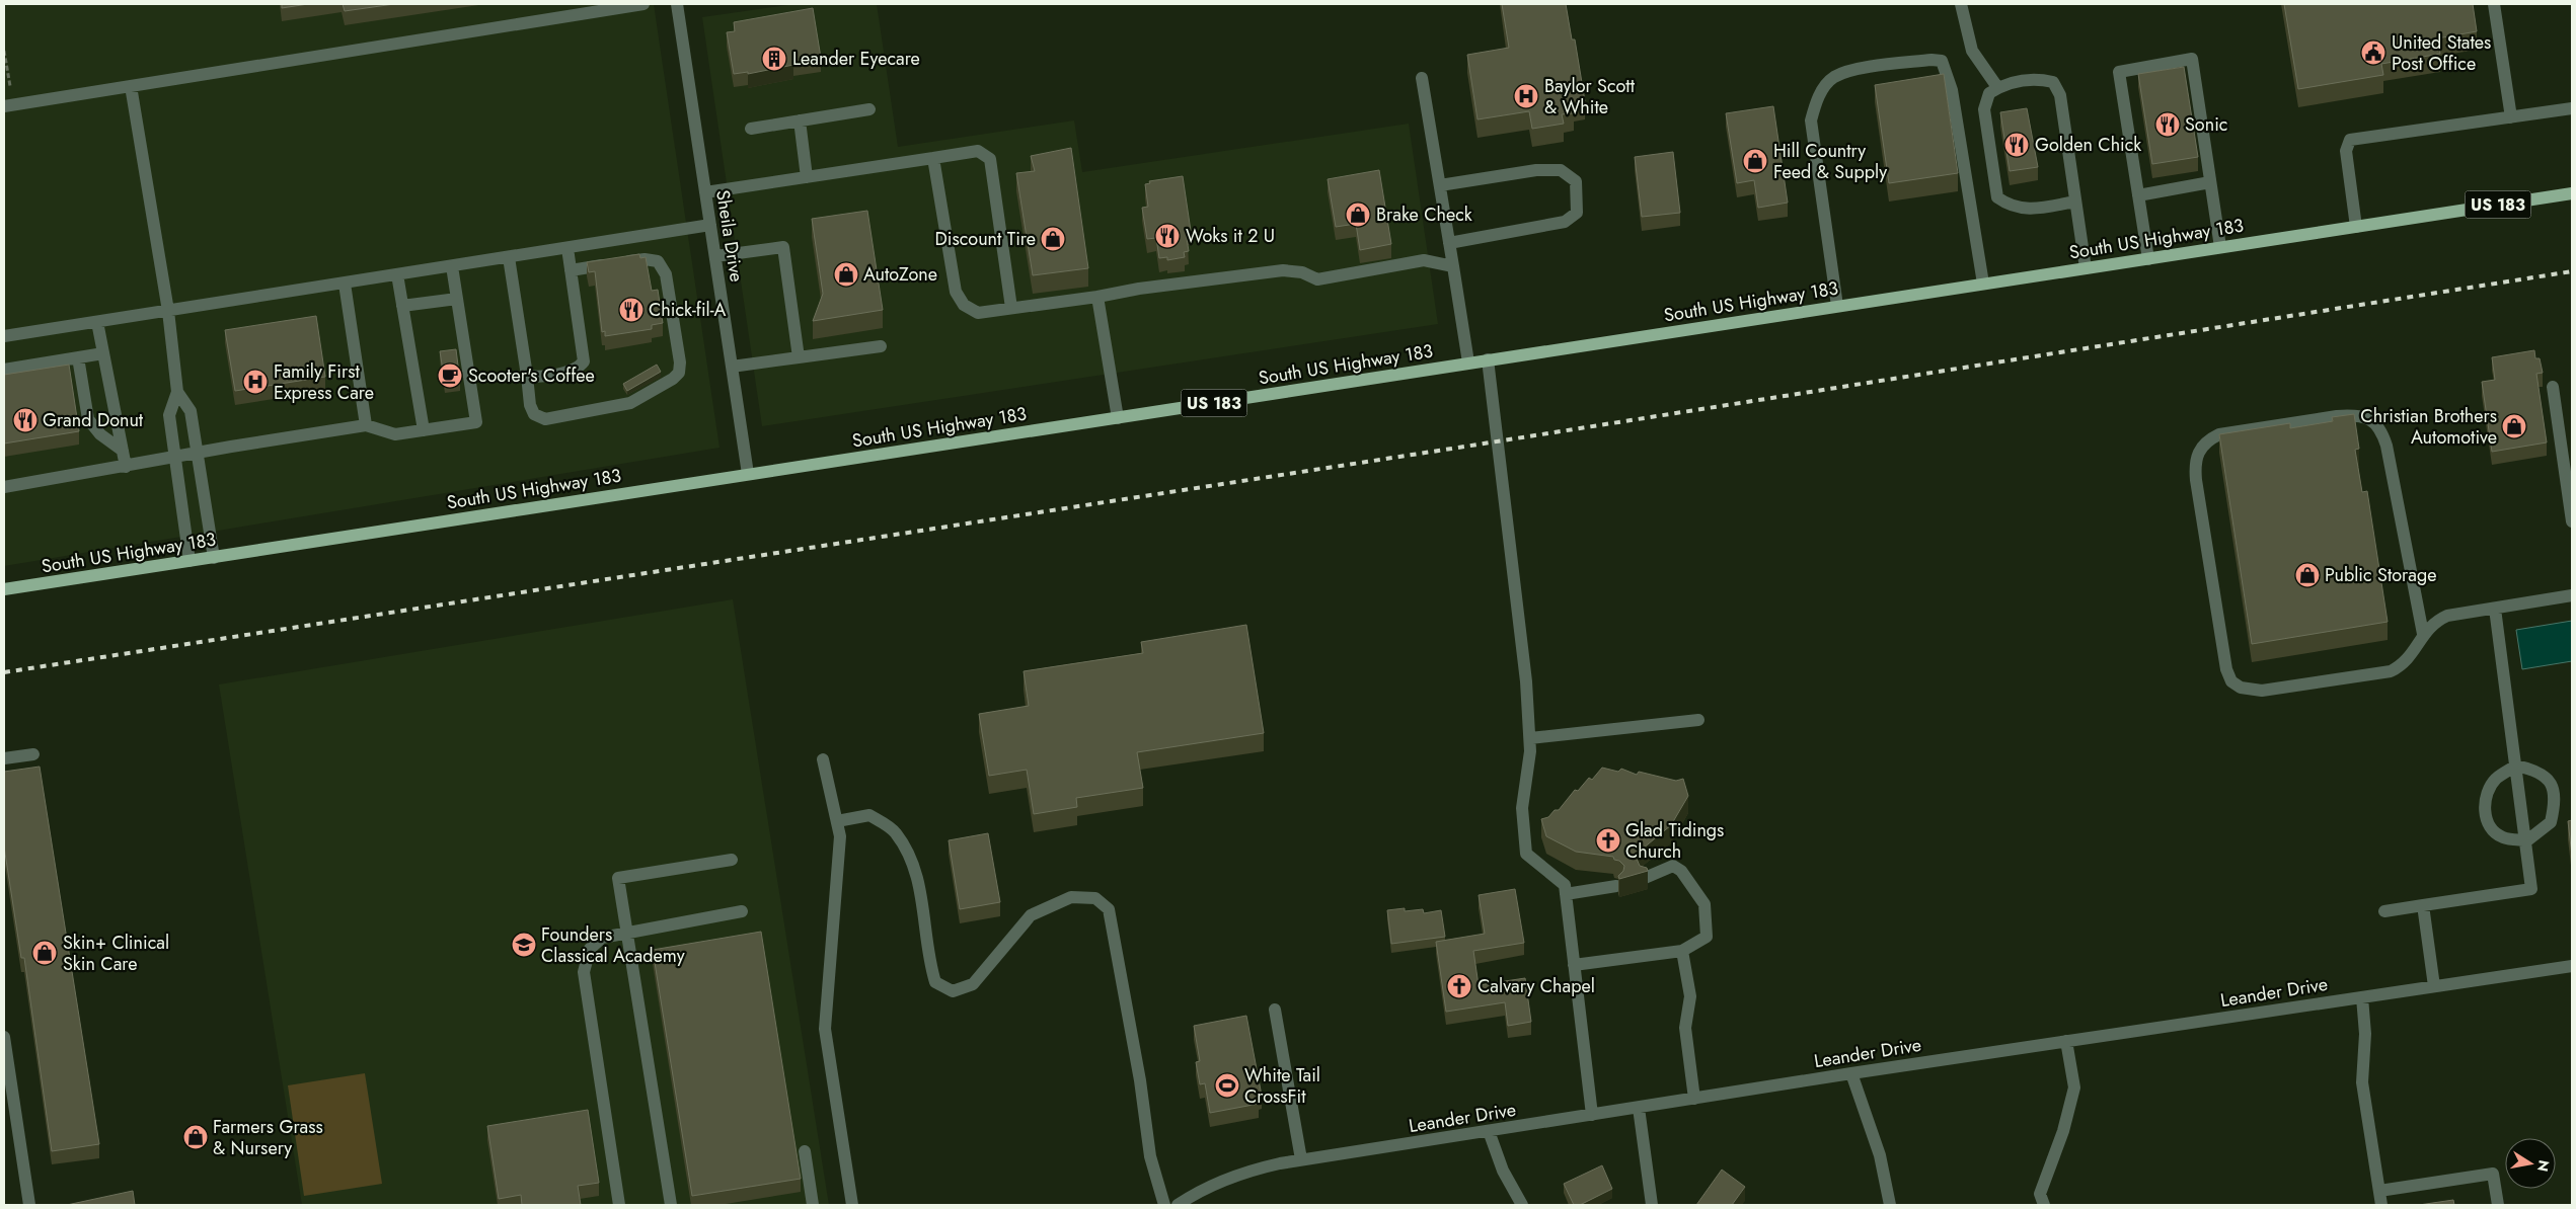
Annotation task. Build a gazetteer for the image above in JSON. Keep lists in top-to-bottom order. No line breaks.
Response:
{"streets":{"main road":["US 183","South US Highway 183"],"street":["Sheila Drive","Leander Drive"]},"crossings":[["Sheila Drive","South US Highway 183"]],"places":{"public building":["United States Post Office"],"building":["Leander Eyecare"],"hospital":["Baylor Scott & White","Family First Express Care"],"restaurant":["Sonic","Golden Chick","Woks it 2 U","Chick-fil-A","Grand Donut"],"shop":["Hill Country Feed & Supply","Brake Check","Discount Tire","AutoZone","Christian Brothers Automotive","Public Storage","Skin+ Clinical Skin Care","Farmers Grass & Nursery"],"cafe":["Scooter's Coffee"],"church":["Glad Tidings Church","Calvary Chapel"],"school or university":["Founders Classical Academy"],"sports":["White Tail CrossFit"]},"north":"right"}
